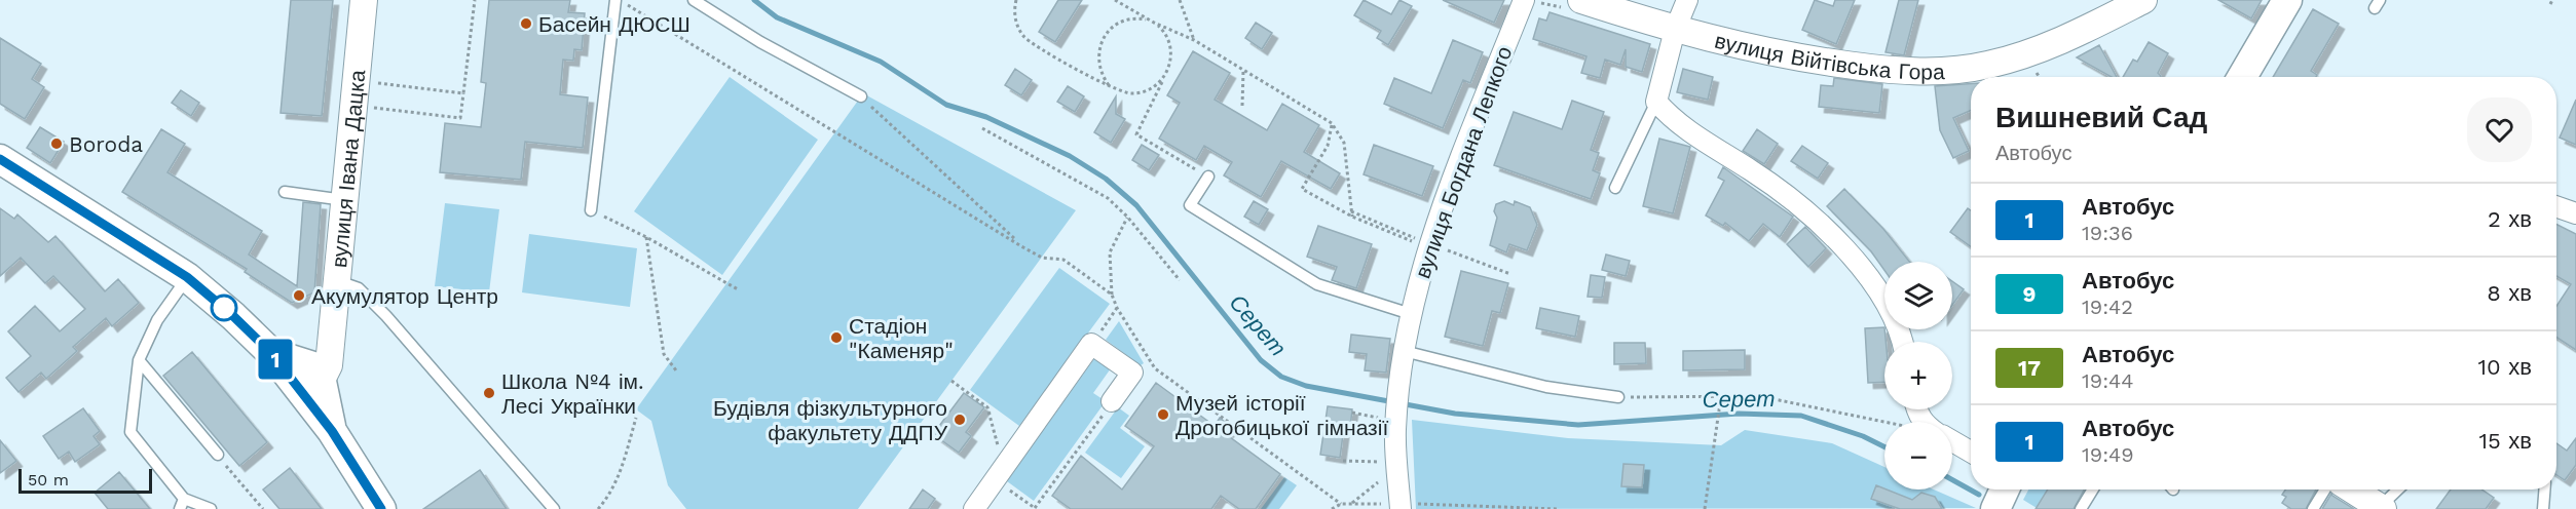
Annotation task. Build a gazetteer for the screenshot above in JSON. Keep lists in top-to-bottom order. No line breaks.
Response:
{"streets":{"street":["вулиця Війтівська Гора","вулиця Богдана Лепкого","вулиця Івана Дацка"]},"water":["Серет"],"places":["Басейн ДЮСШ","Boroda","Акумулятор Центр","Стадіон \"Каменяр\"","Школа №4 ім. Лесі Українки","Музей історії Дрогобицької гімназії","Будівля фізкультурного факультету ДДПУ"],"lines":["bus line 1"],"scale_bar":"50 m","page":{"on_map":"1","heading":["Вишневий Сад","Автобус"],"list":[{"mark":"1","name":"Автобус","note":"19:36","value":"2 хв"},{"mark":"9","name":"Автобус","note":"19:42","value":"8 хв"},{"mark":"17","name":"Автобус","note":"19:44","value":"10 хв"},{"mark":"1","name":"Автобус","note":"19:49","value":"15 хв"}],"map_buttons":["+","−"],"scale":"50 m"}}
